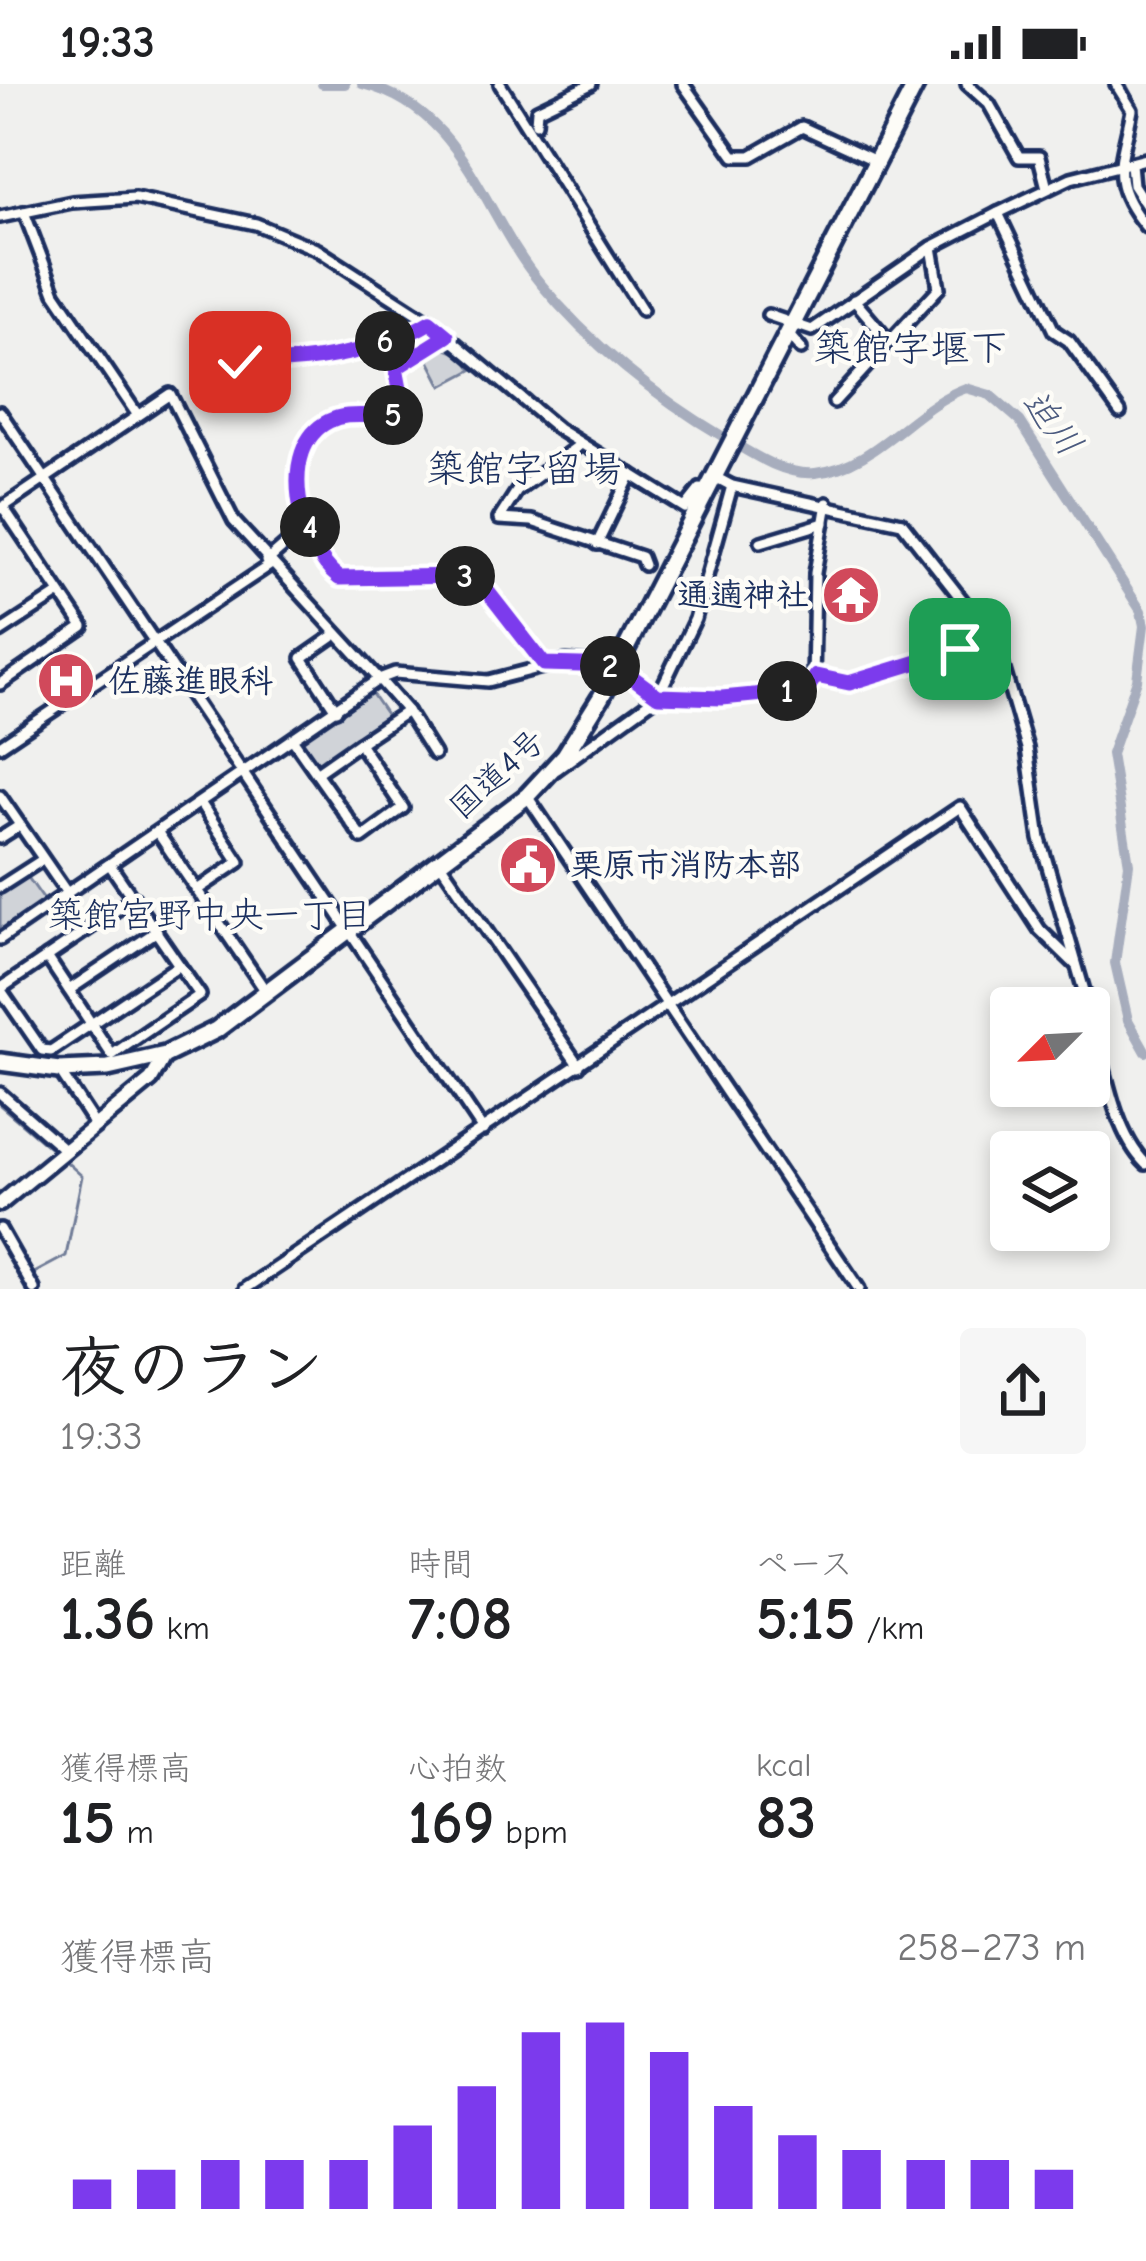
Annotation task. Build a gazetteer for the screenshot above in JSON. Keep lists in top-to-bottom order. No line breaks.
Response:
{"streets":{"highway":["国道4号"]},"districts":["築館字堰下","築館字留場","築館宮野中央一丁目"],"water":["迫川"],"places":{"temple":["通遖神社"],"hospital":["佐藤進眼科"],"public building":["栗原市消防本部"]},"north":"bottom left","page":{"status":"19:33","pins":["6","5","4","3","2","1"],"heading":["夜のラン","19:33"],"stats":[["距離","1.36 km"],["時間","7:08"],["ペース","5:15 /km"],["獲得標高","15 m"],["心拍数","169 bpm"],["kcal","83"]],"chart":["獲得標高","258–273 m"]}}
